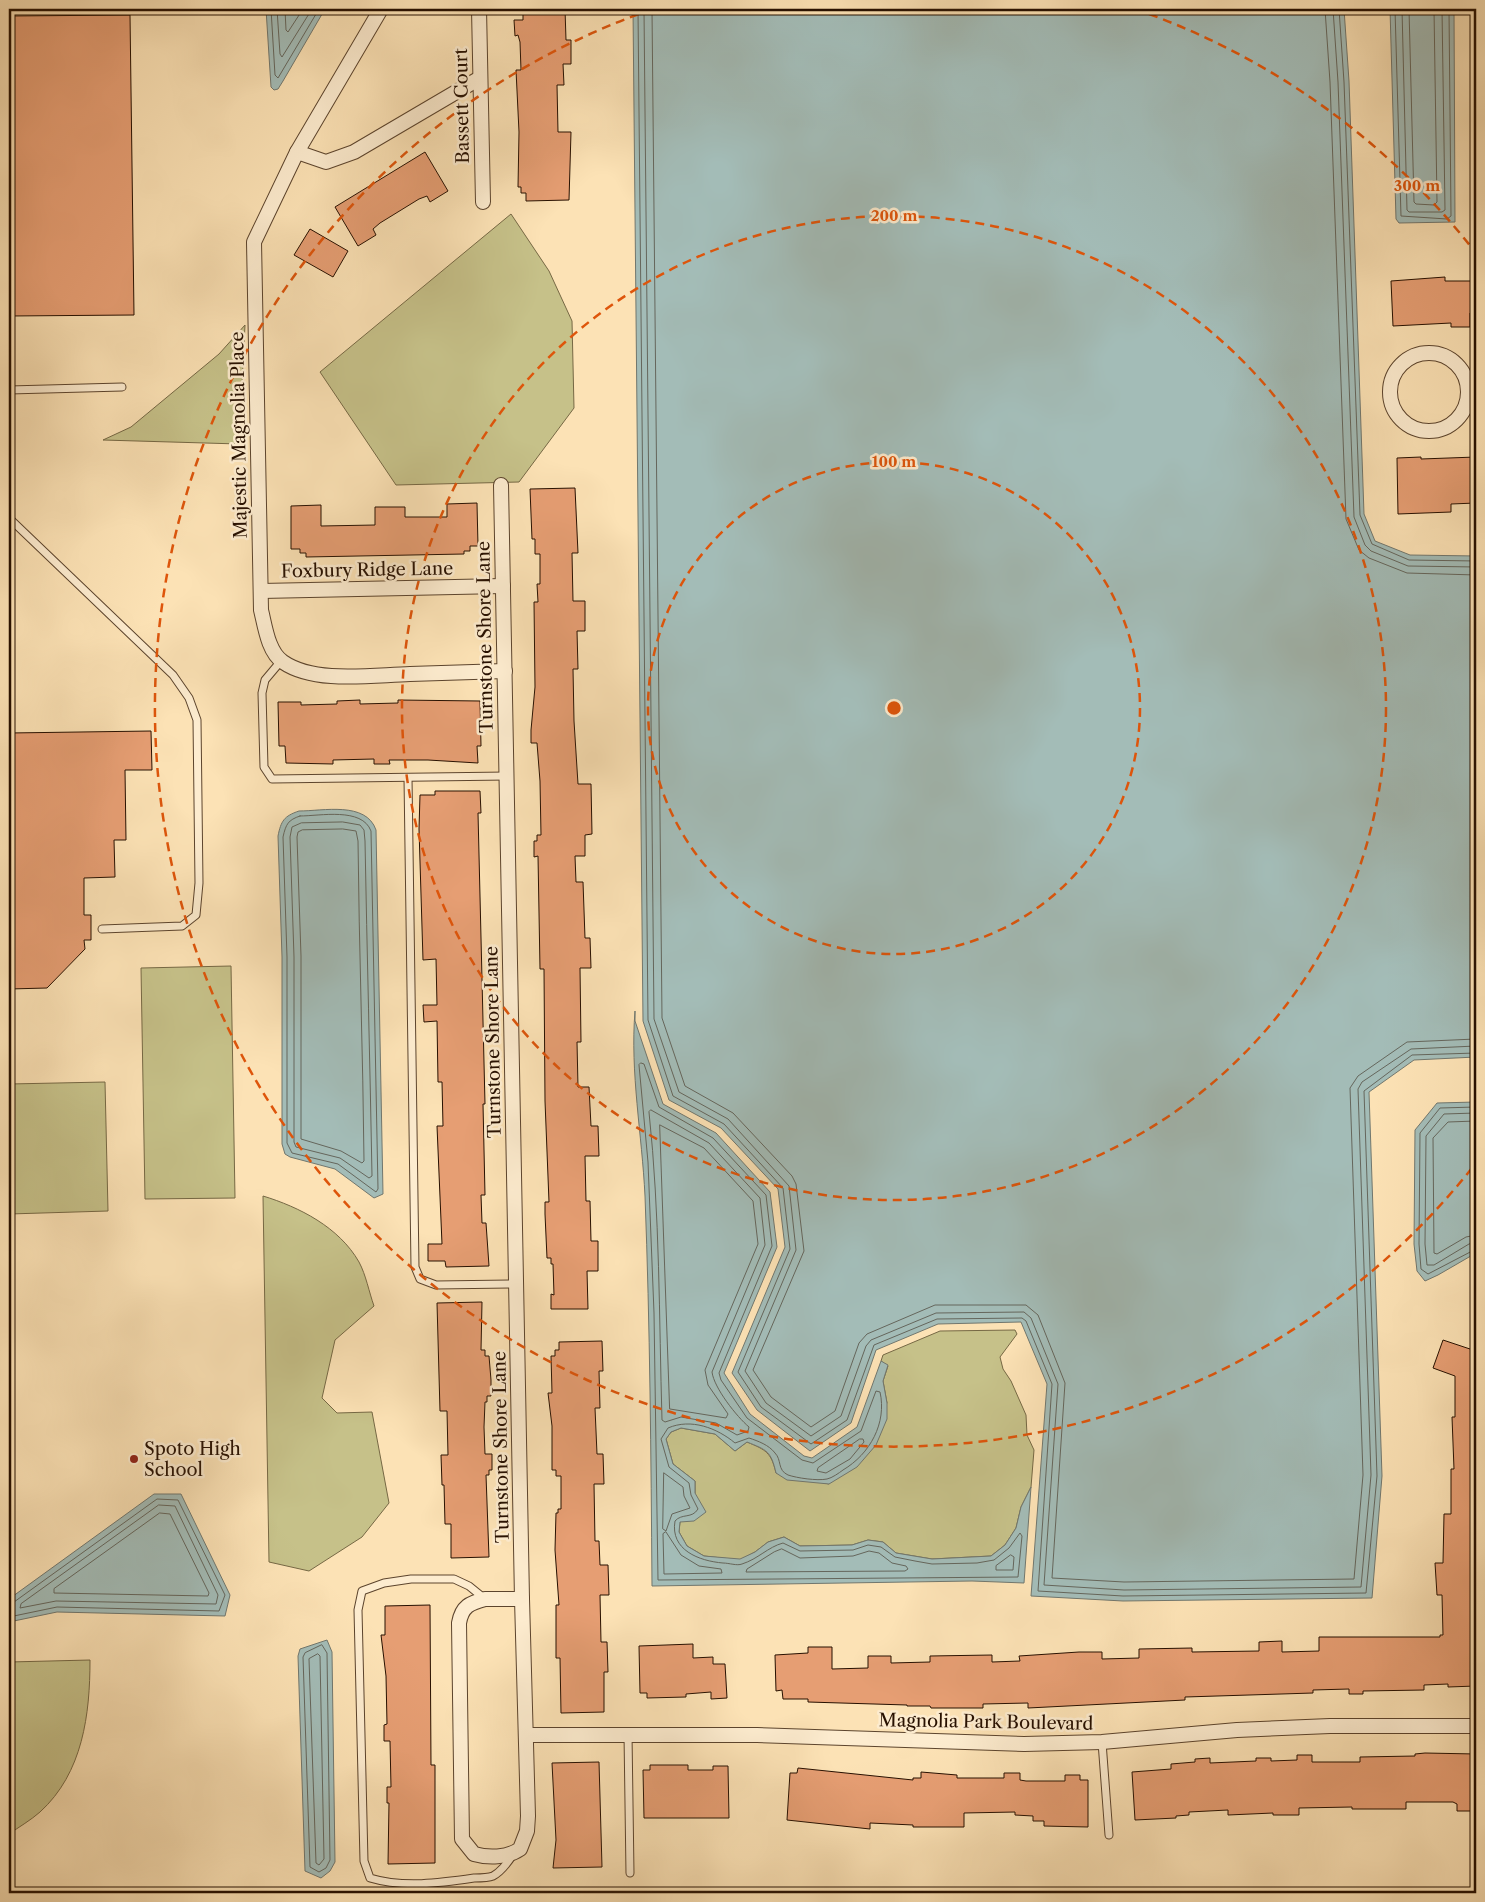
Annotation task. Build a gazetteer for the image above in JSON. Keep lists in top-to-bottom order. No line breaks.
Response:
{"streets":{"street":["Bassett Court","Majestic Magnolia Place","Foxbury Ridge Lane","Turnstone Shore Lane","Magnolia Park Boulevard"]},"crossings":[["Majestic Magnolia Place","Foxbury Ridge Lane"],["Foxbury Ridge Lane","Turnstone Shore Lane"],["Turnstone Shore Lane","Magnolia Park Boulevard"]],"places":["Spoto High School"],"rings":["300 m","200 m","100 m"]}
